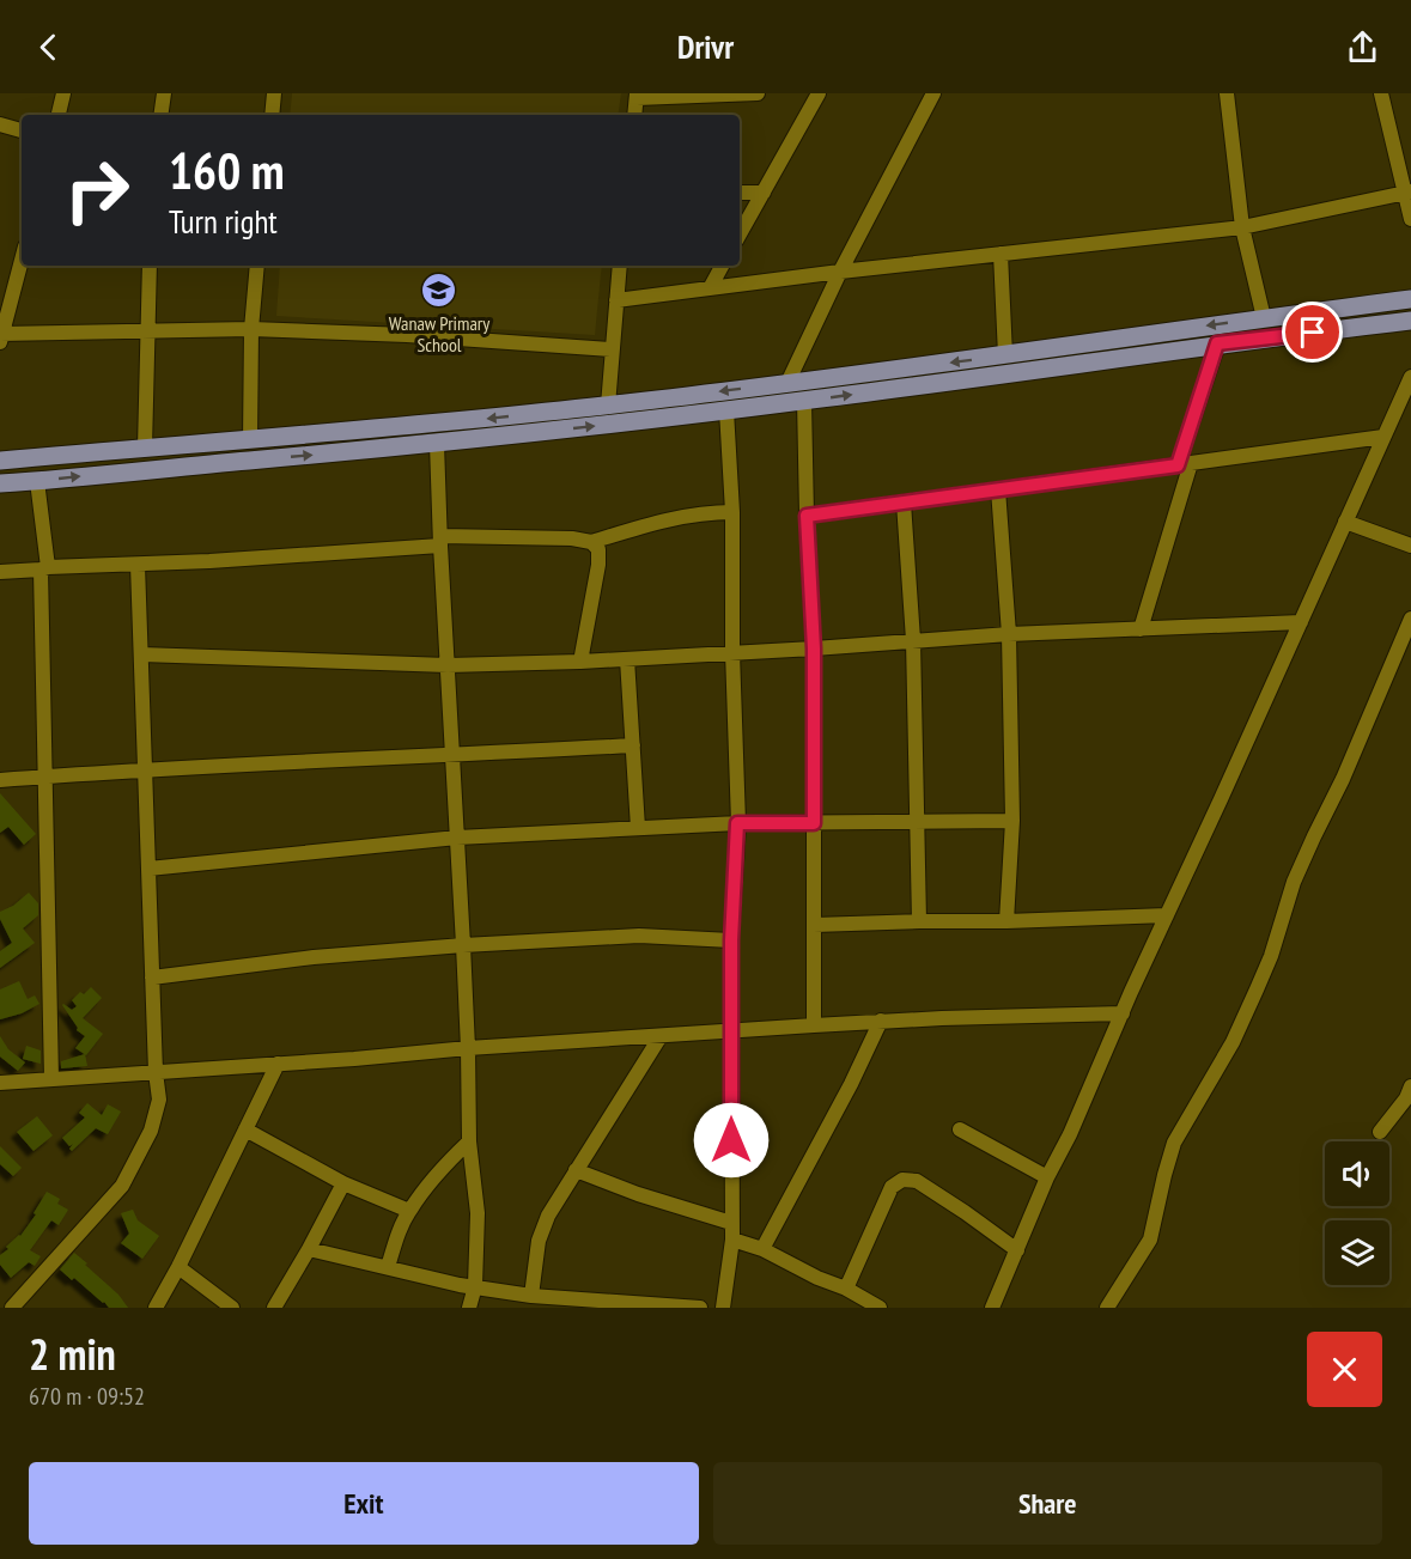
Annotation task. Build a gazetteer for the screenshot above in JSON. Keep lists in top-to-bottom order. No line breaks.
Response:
{"places":{"school or university":["Wanaw Primary School"]},"page":{"header":"Drivr","turn":["160 m","Turn right"],"heading":["2 min","670 m · 09:52"],"buttons":["Exit","Share"]}}
